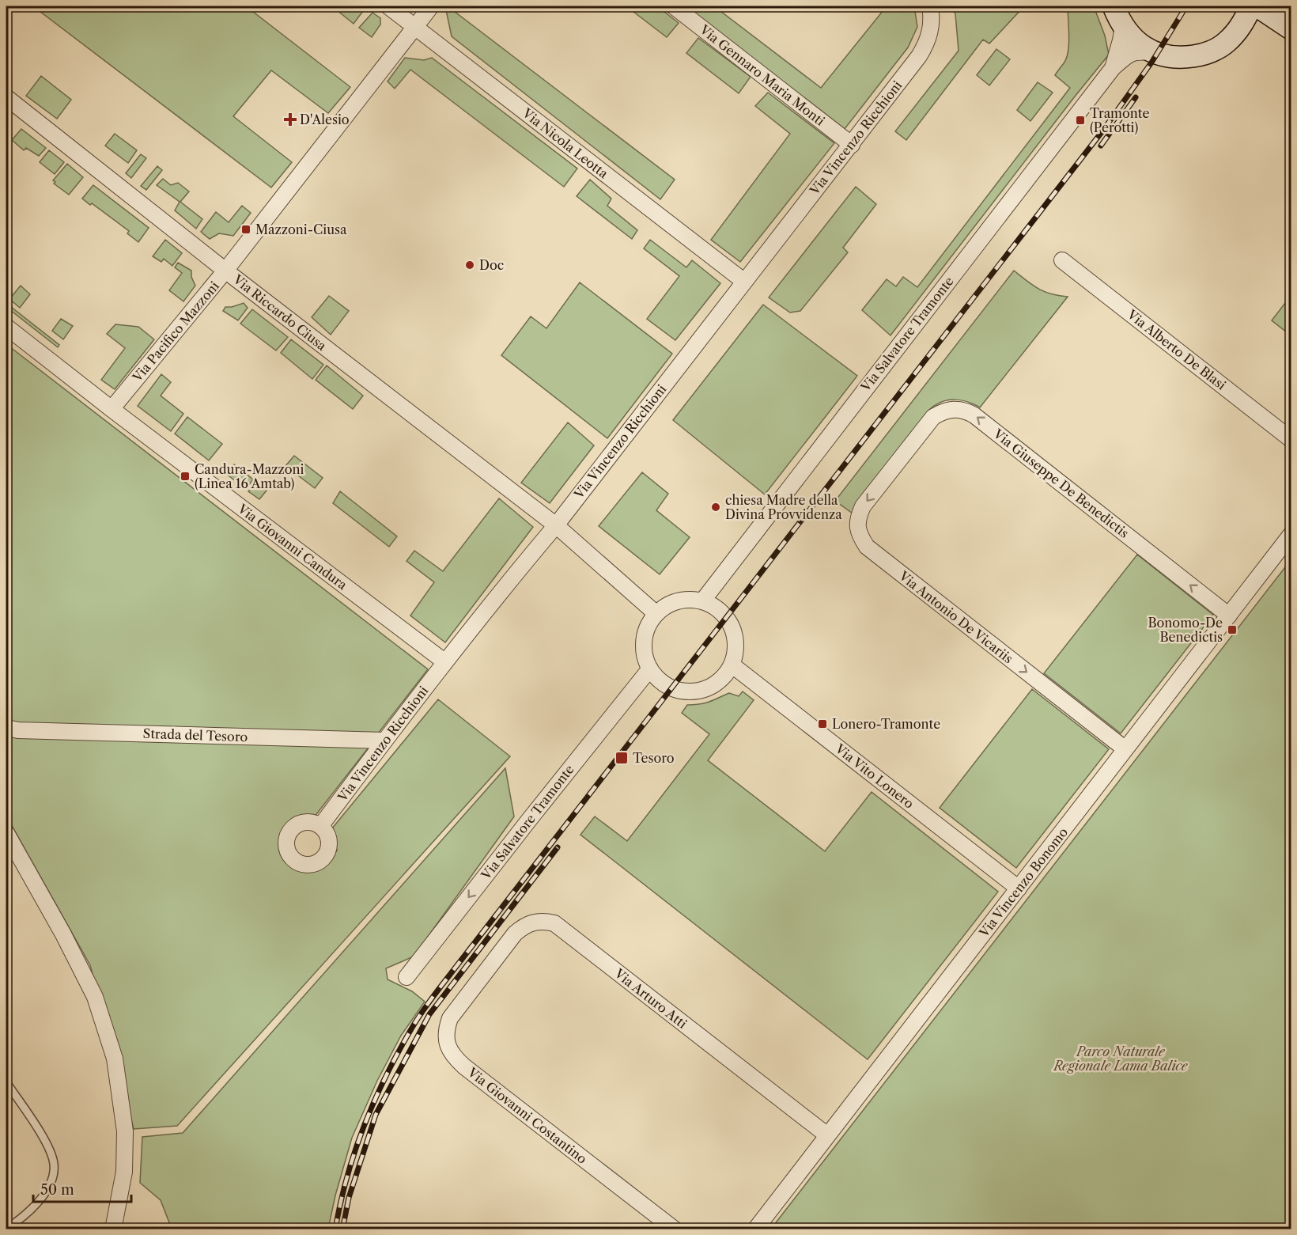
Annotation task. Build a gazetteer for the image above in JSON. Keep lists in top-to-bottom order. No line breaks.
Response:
{"streets":{"street":["Via Gennaro Maria Monti","Via Vincenzo Ricchioni","Via Nicola Leotta","Via Riccardo Ciusa","Via Pacifico Mazzoni","Via Salvatore Tramonte","Via Alberto De Blasi","Via Giuseppe De Benedictis","Via Giovanni Candura","Via Antonio De Vicariis","Strada del Tesoro","Via Vito Lonero","Via Vincenzo Bonomo","Via Arturo Atti","Via Giovanni Costantino"]},"crossings":[["Via Gennaro Maria Monti","Via Vincenzo Ricchioni"],["Via Vincenzo Ricchioni","Via Nicola Leotta"],["Via Vincenzo Ricchioni","Via Riccardo Ciusa"],["Via Vincenzo Ricchioni","Via Giovanni Candura"],["Via Vincenzo Ricchioni","Strada del Tesoro"],["Via Nicola Leotta","Via Pacifico Mazzoni"],["Via Riccardo Ciusa","Via Pacifico Mazzoni"],["Via Riccardo Ciusa","Via Salvatore Tramonte"],["Via Riccardo Ciusa","Via Vito Lonero"],["Via Pacifico Mazzoni","Via Giovanni Candura"],["Via Salvatore Tramonte","Via Vito Lonero"],["Via Giuseppe De Benedictis","Via Antonio De Vicariis"],["Via Giuseppe De Benedictis","Via Vincenzo Bonomo"],["Via Antonio De Vicariis","Via Vincenzo Bonomo"],["Via Vito Lonero","Via Vincenzo Bonomo"],["Via Vincenzo Bonomo","Via Arturo Atti"],["Via Arturo Atti","Via Giovanni Costantino"]],"one_way":["Via Salvatore Tramonte","Via Giuseppe De Benedictis","Via Antonio De Vicariis"],"parks":["Parco Naturale Regionale Lama Balice"],"places":{"health":["D'Alesio"],"transit":["Tramonte (Perotti)","Mazzoni-Ciusa","Candura-Mazzoni (Linea 16 Amtab)","Bonomo-De Benedictis","Lonero-Tramonte","Tesoro"],"other":["Doc","chiesa Madre della Divina Provvidenza"]},"scale_bar":"50 m"}
